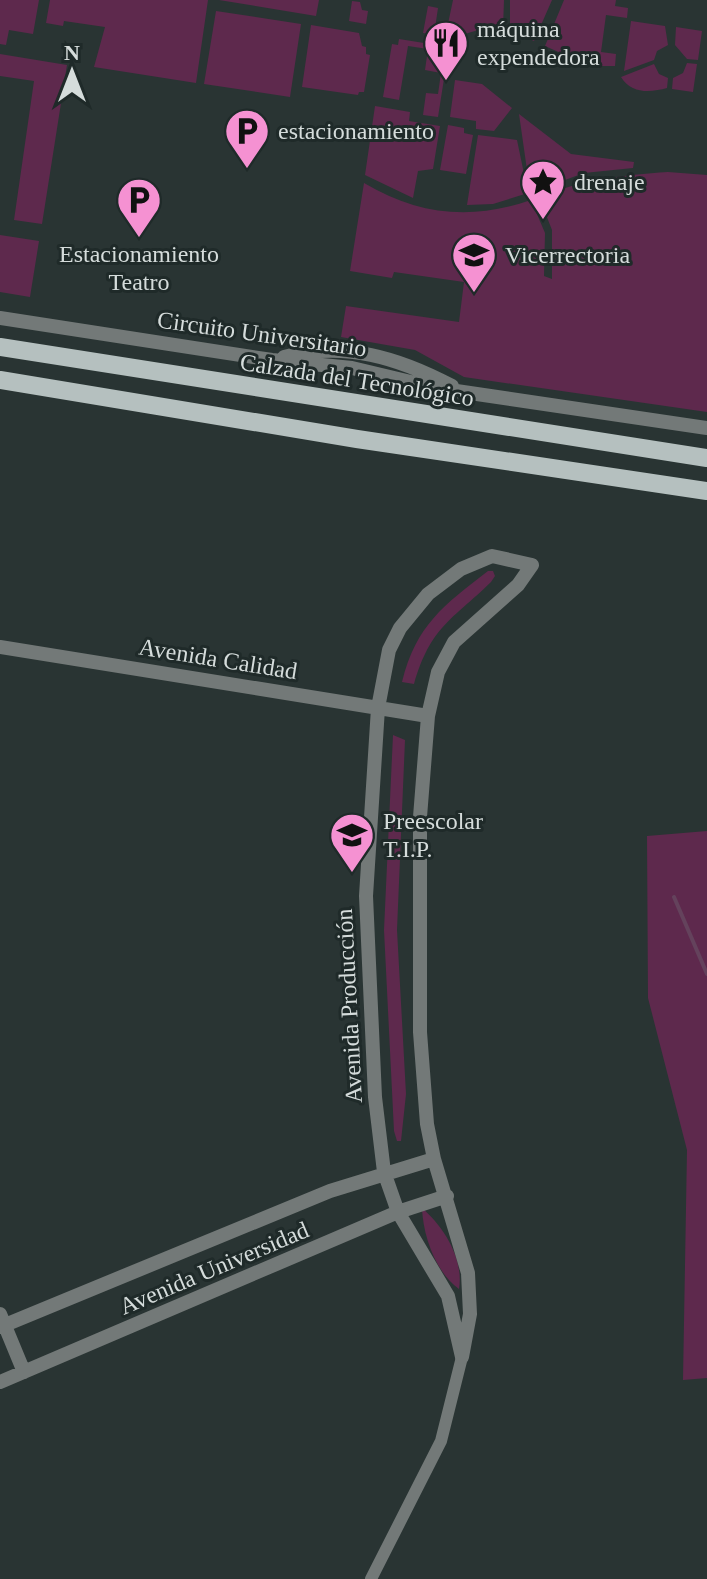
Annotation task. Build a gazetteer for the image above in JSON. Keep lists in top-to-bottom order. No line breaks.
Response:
{"streets":{"main road":["Calzada del Tecnológico"],"street":["Circuito Universitario","Avenida Calidad","Avenida Producción","Avenida Universidad"]},"crossings":[["Avenida Calidad","Avenida Producción"],["Avenida Producción","Avenida Universidad"]],"places":{"restaurant":["máquina expendedora"],"parking":["estacionamiento","Estacionamiento Teatro"],"place":["drenaje"],"school or university":["Vicerrectoria","Preescolar T.I.P."]},"north":"top"}
